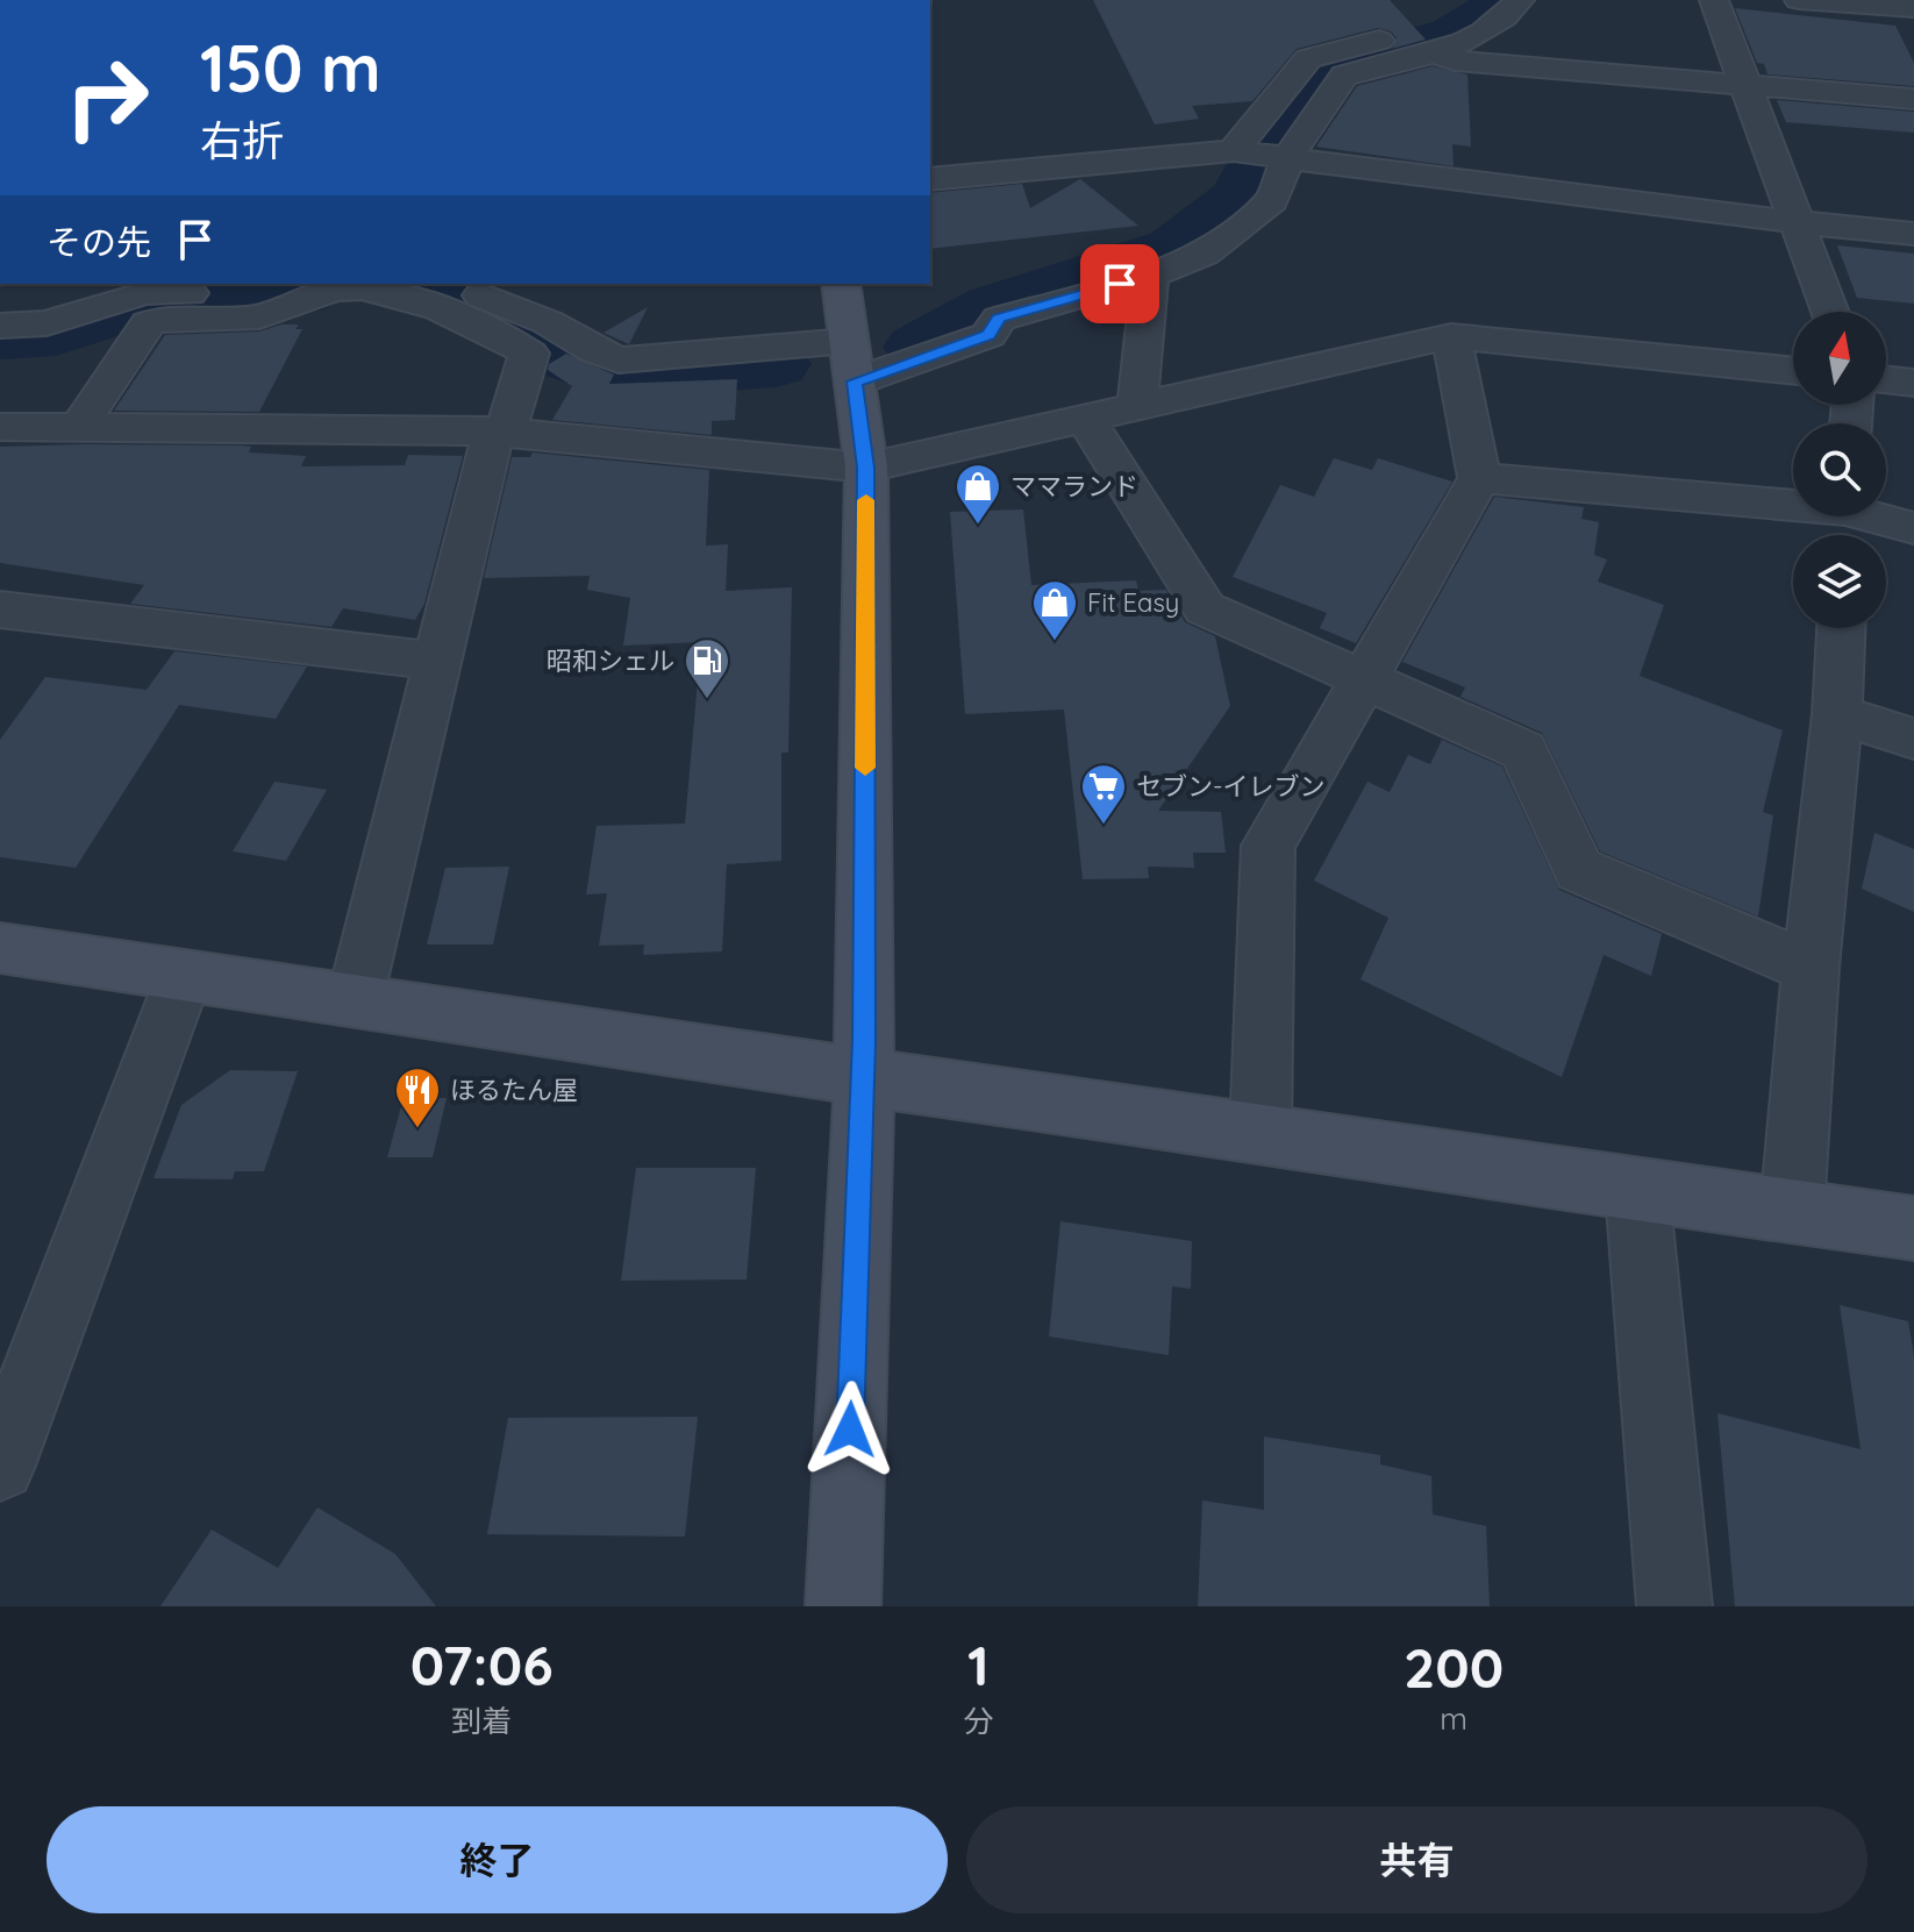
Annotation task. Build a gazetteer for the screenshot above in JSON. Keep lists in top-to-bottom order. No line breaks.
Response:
{"places":{"shop":["ママランド","Fit Easy"],"fuel station":["昭和シェル"],"supermarket":["セブン-イレブン"],"restaurant":["ほるたん屋"]},"north":"top","page":{"turn":["150 m","右折"],"then":"その先","eta":["07:06","到着","1","分","200","m"],"buttons":["終了","共有"]}}
